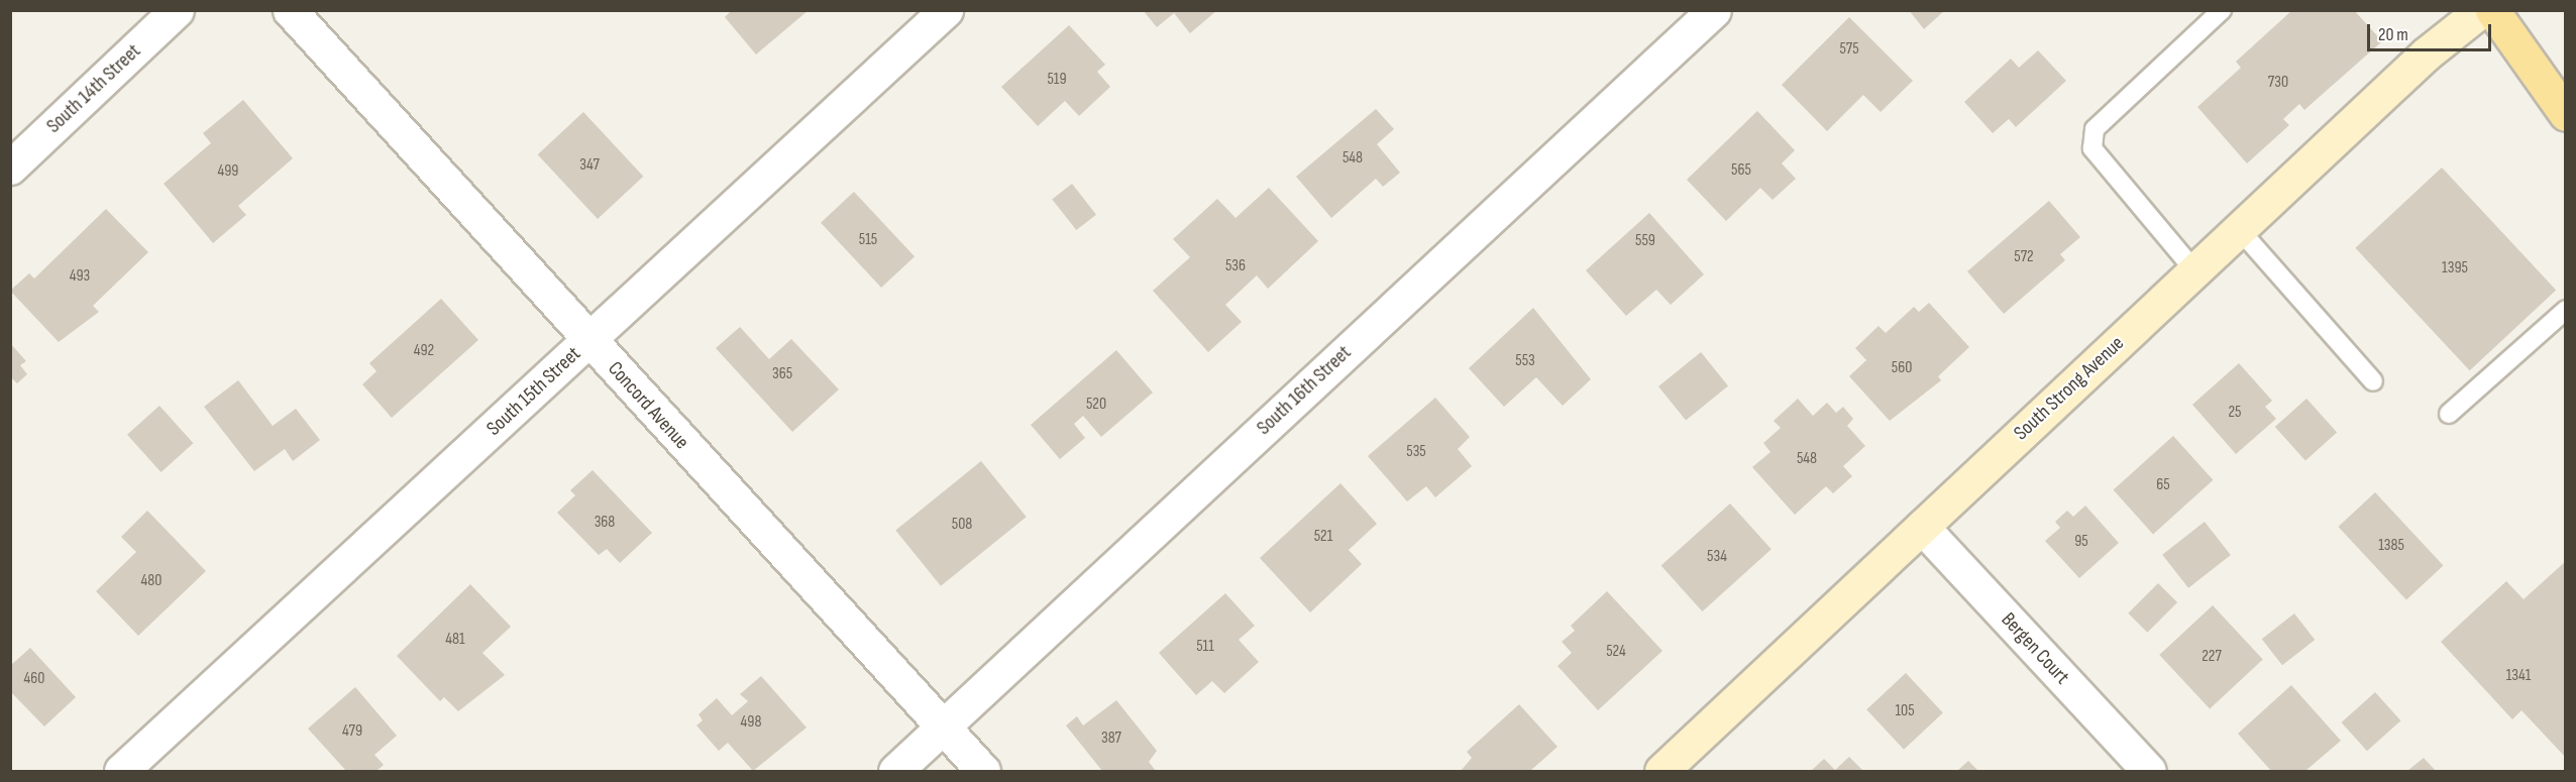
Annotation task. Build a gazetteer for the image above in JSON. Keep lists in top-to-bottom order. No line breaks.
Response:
{"streets":{"street":["South 14th Street","South Strong Avenue","South 16th Street","South 15th Street","Concord Avenue","Bergen Court"]},"crossings":[["South Strong Avenue","Bergen Court"],["South 16th Street","Concord Avenue"],["South 15th Street","Concord Avenue"]],"house_numbers":["575","519","730","548","347","565","499","515","559","572","536","1395","493","492","553","560","365","520","25","535","548","65","368","508","521","95","1385","534","480","481","511","524","227","1341","460","105","498","479","387"],"scale_bar":"20 m"}
